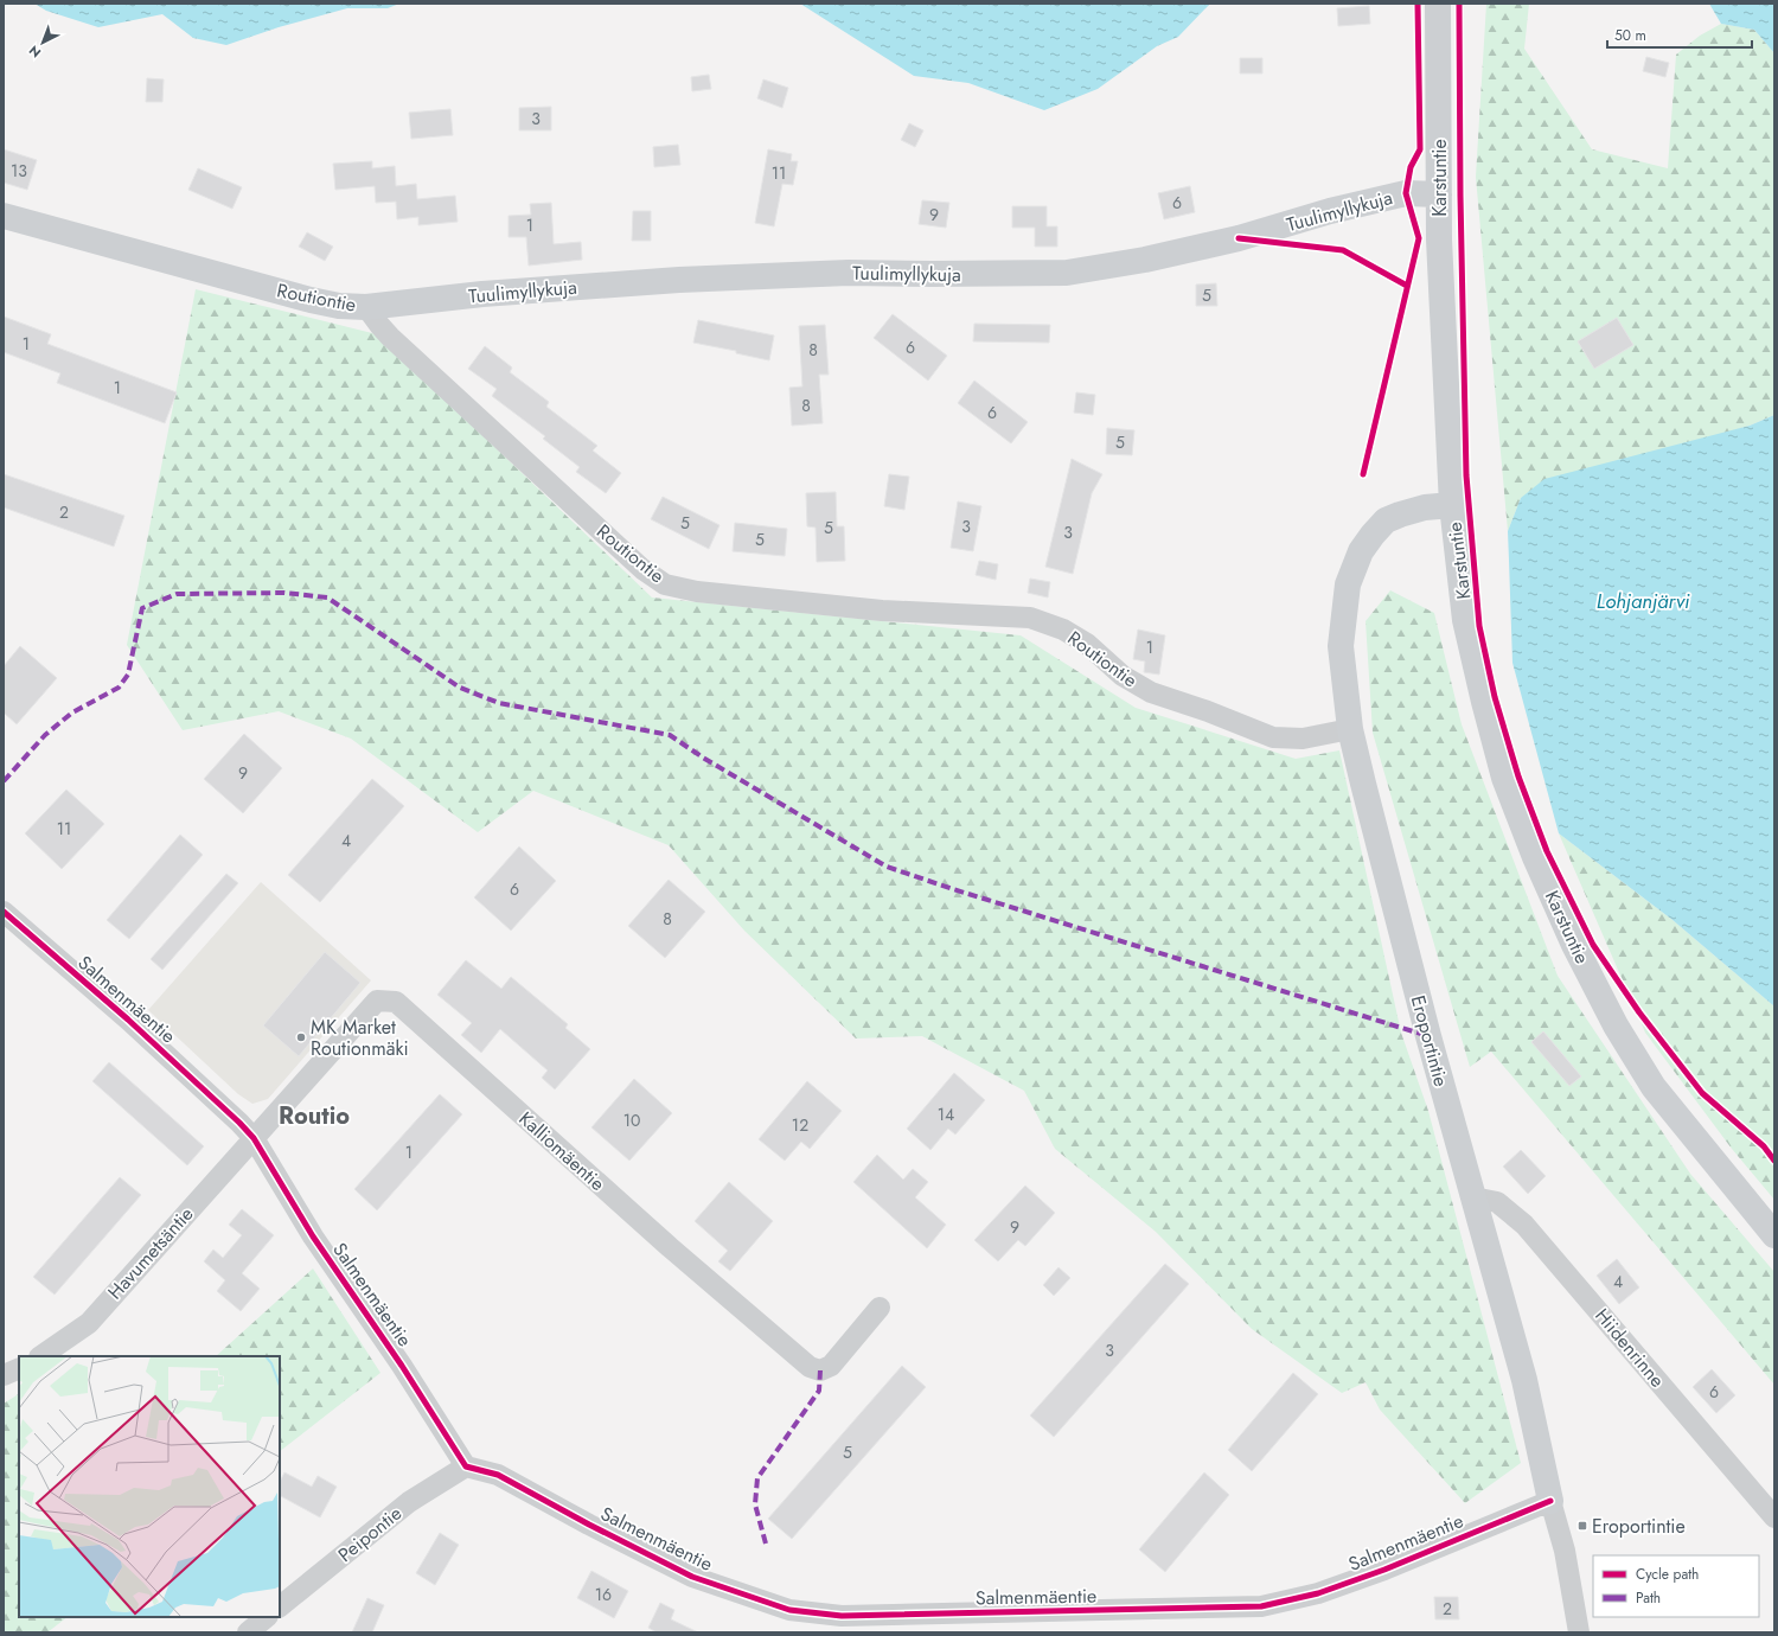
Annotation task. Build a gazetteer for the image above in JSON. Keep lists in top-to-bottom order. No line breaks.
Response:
{"streets":{"street":["Karstuntie","Tuulimyllykuja","Routiontie","Salmenmäentie","Eroportintie","Kalliomäentie","Havumetsäntie","Hiidenrinne","Peipontie"]},"crossings":[["Karstuntie","Tuulimyllykuja"],["Karstuntie","Eroportintie"],["Tuulimyllykuja","Routiontie"],["Routiontie","Eroportintie"],["Salmenmäentie","Eroportintie"],["Salmenmäentie","Kalliomäentie"],["Salmenmäentie","Havumetsäntie"],["Salmenmäentie","Peipontie"],["Eroportintie","Hiidenrinne"],["Kalliomäentie","Havumetsäntie"]],"districts":["Routio"],"water":["Lohjanjärvi"],"places":{"other":["MK Market Routionmäki"],"transit":["Eroportintie"]},"house_numbers":["3","13","11","6","9","1","5","1","6","8","1","8","6","5","2","5","3","5","3","5","1","9","11","4","6","8","14","10","12","1","9","4","3","6","5","16","2"],"legend":["Cycle path","Path"],"scale_bar":"50 m","north":"bottom left"}
